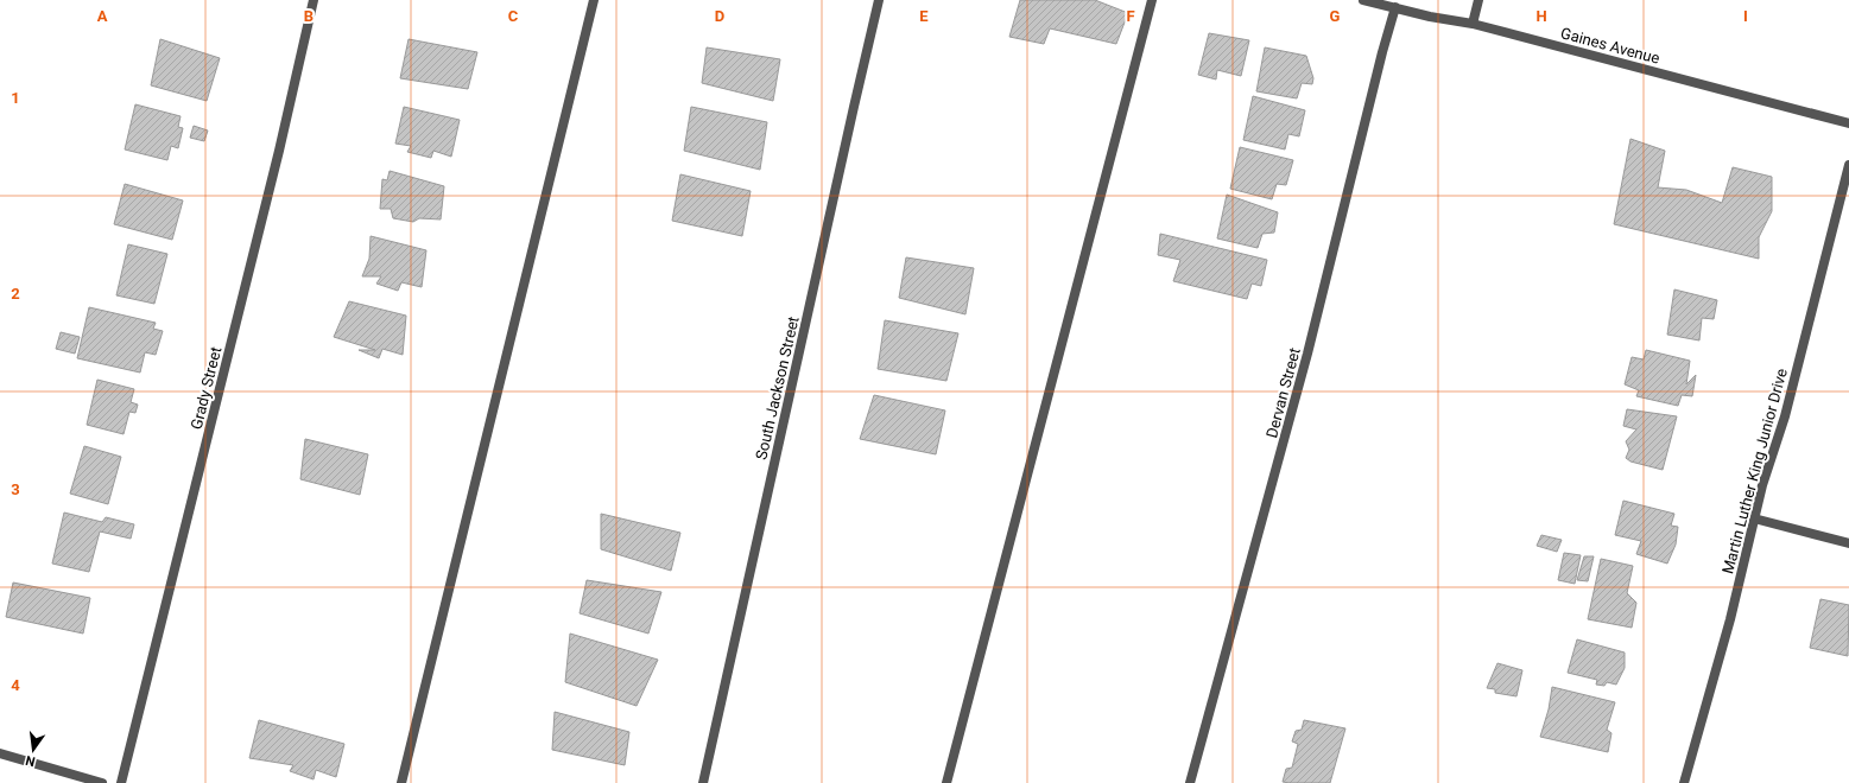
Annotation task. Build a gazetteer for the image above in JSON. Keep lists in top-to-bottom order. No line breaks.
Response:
{"streets":{"street":["Gaines Avenue","Grady Street","South Jackson Street","Dervan Street","Martin Luther King Junior Drive"]},"crossings":[["Gaines Avenue","Dervan Street"]],"north":"bottom","grid":{"columns":["A","B","C","D","E","F","G","H","I"],"rows":["1","2","3","4"]}}
